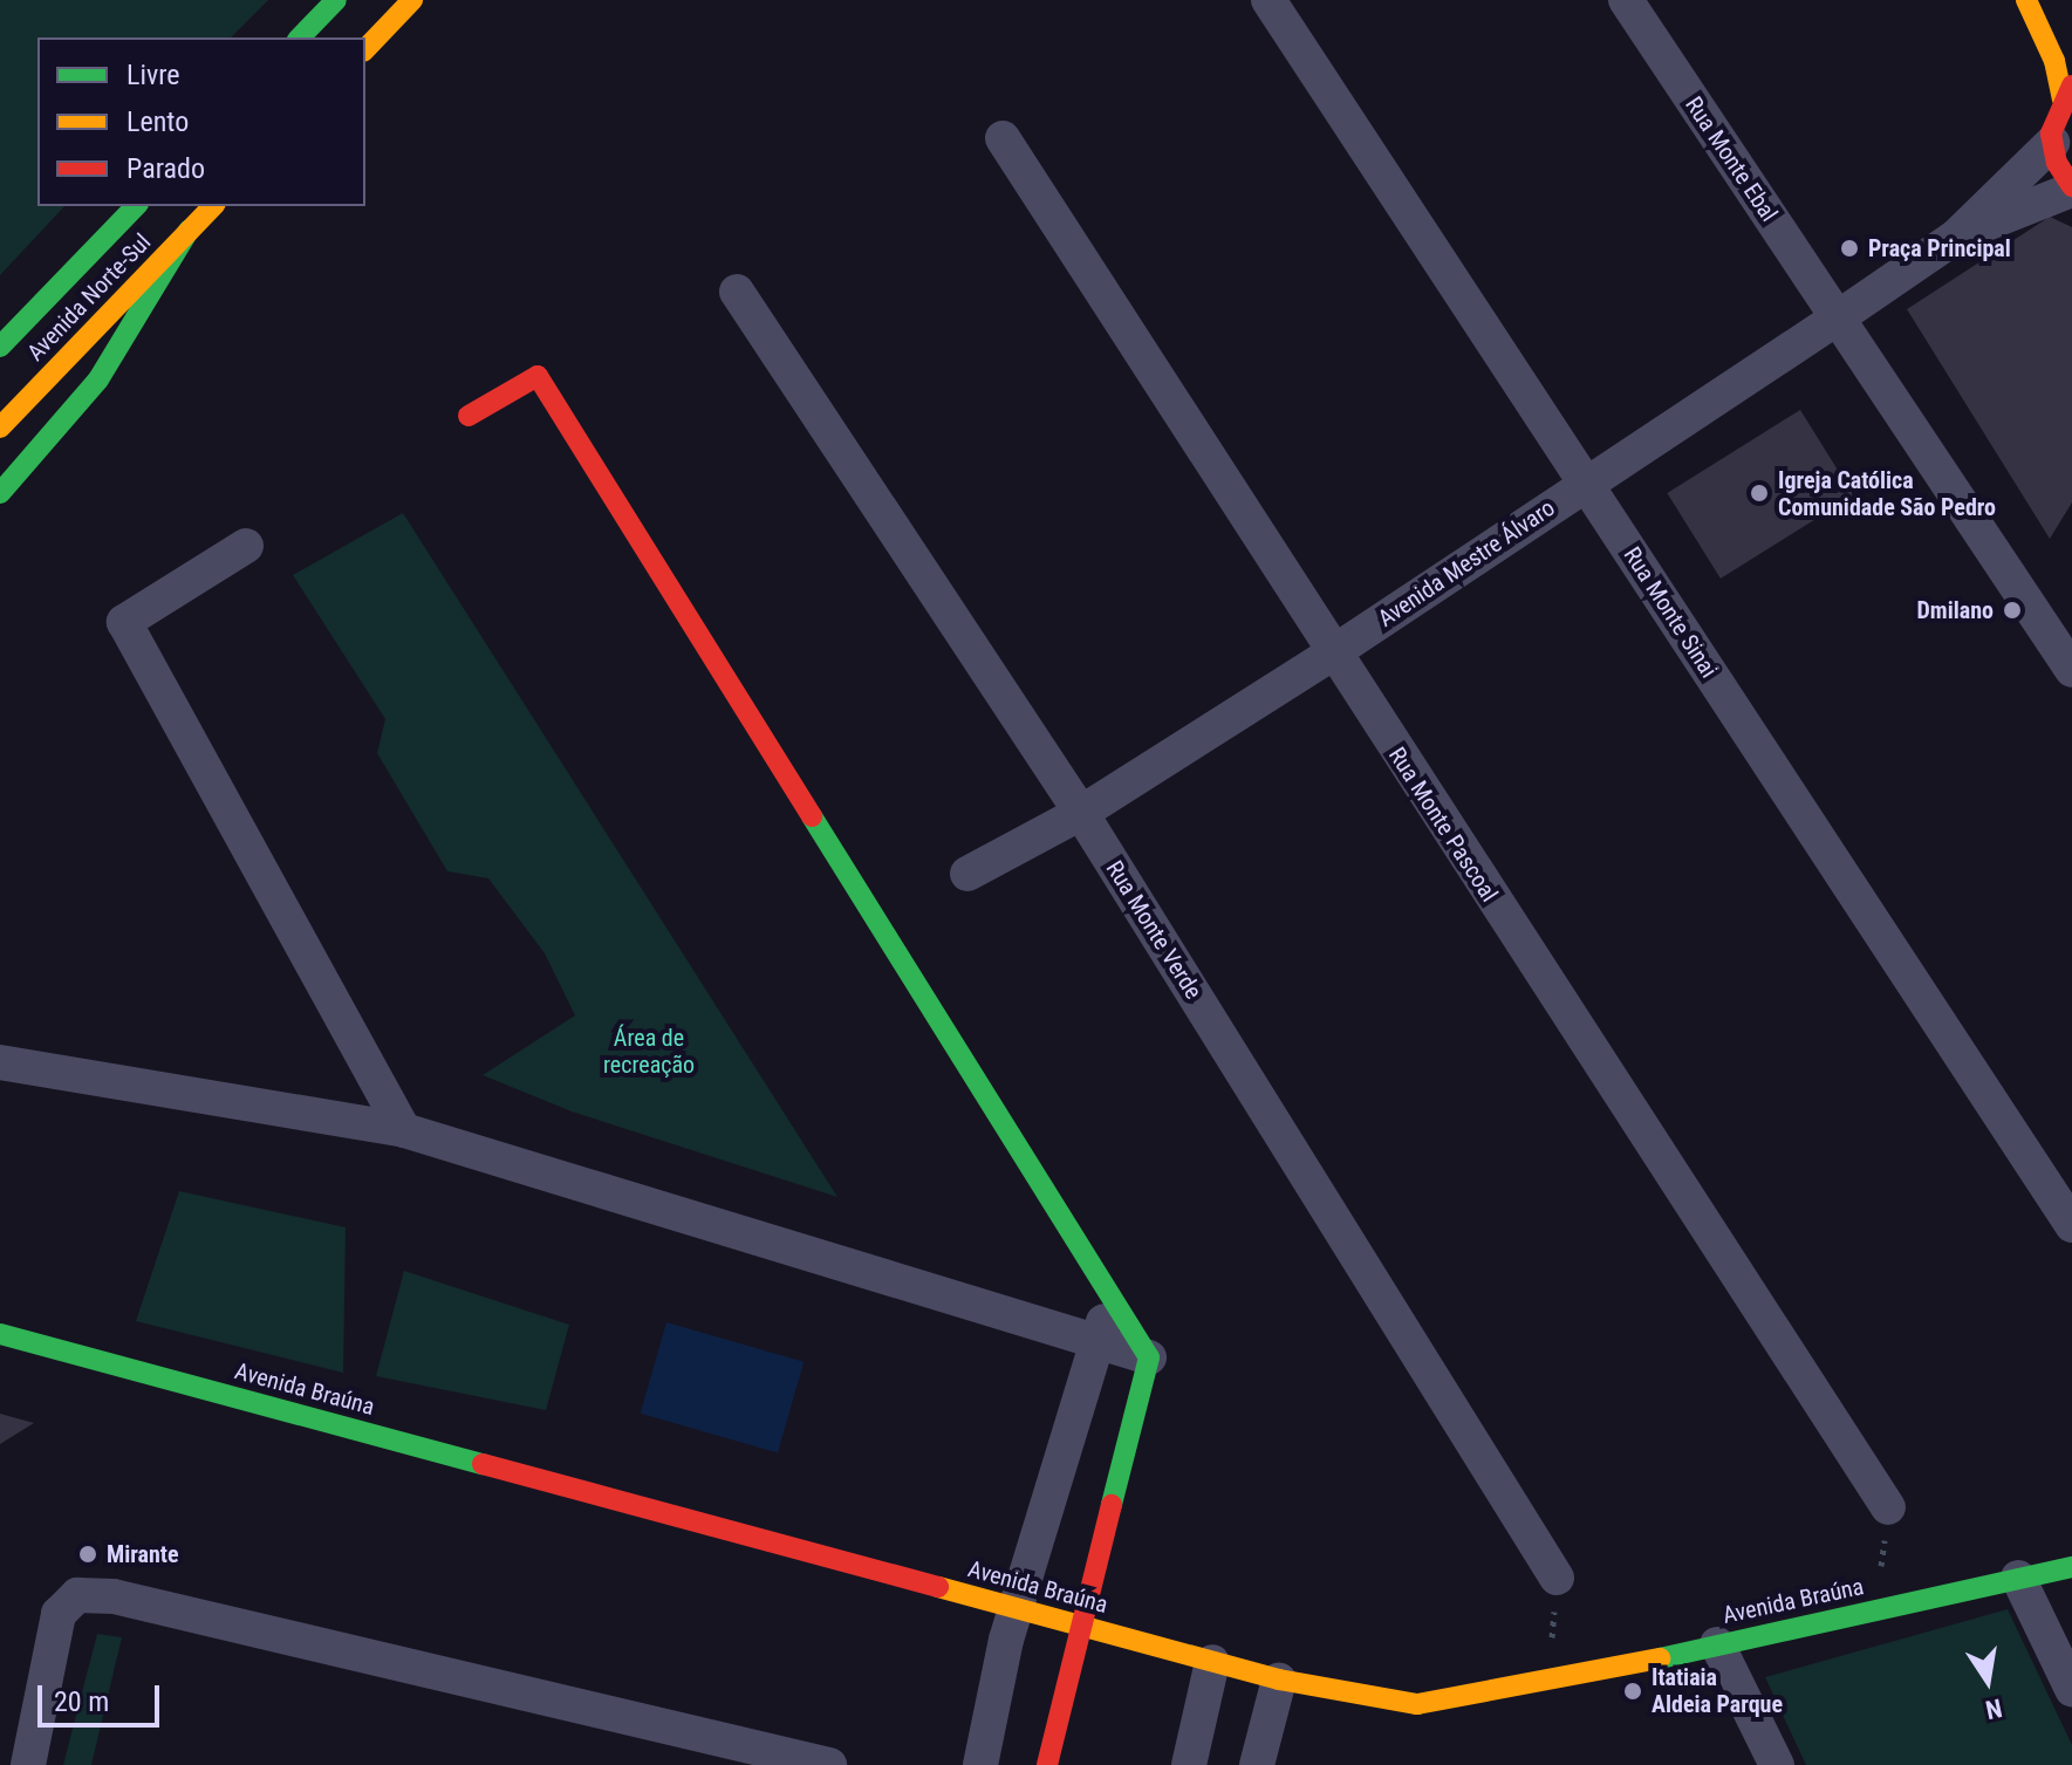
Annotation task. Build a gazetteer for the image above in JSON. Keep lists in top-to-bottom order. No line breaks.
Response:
{"streets":{"street":["Rua Monte Ebal","Avenida Norte-Sul","Avenida Mestre Álvaro","Rua Monte Sinai","Rua Monte Pascoal","Rua Monte Verde","Avenida Braúna"]},"crossings":[["Rua Monte Ebal","Avenida Mestre Álvaro"],["Avenida Mestre Álvaro","Rua Monte Sinai"],["Avenida Mestre Álvaro","Rua Monte Pascoal"],["Avenida Mestre Álvaro","Rua Monte Verde"]],"parks":["Área de recreação"],"places":["Praça Principal","Igreja Católica Comunidade São Pedro","Dmilano","Mirante","Itatiaia Aldeia Parque"],"legend":["Livre","Lento","Parado"],"scale_bar":"20 m","north":"bottom"}
